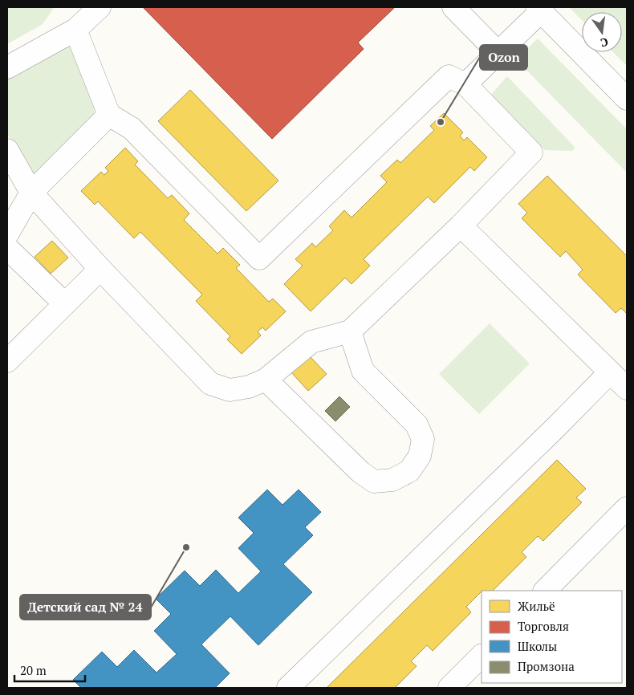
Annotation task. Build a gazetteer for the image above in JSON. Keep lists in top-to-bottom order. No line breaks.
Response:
{"places":["Ozon","Детский сад № 24"],"legend":["Жильё","Торговля","Школы","Промзона"],"scale_bar":"20 m","north":"bottom"}
